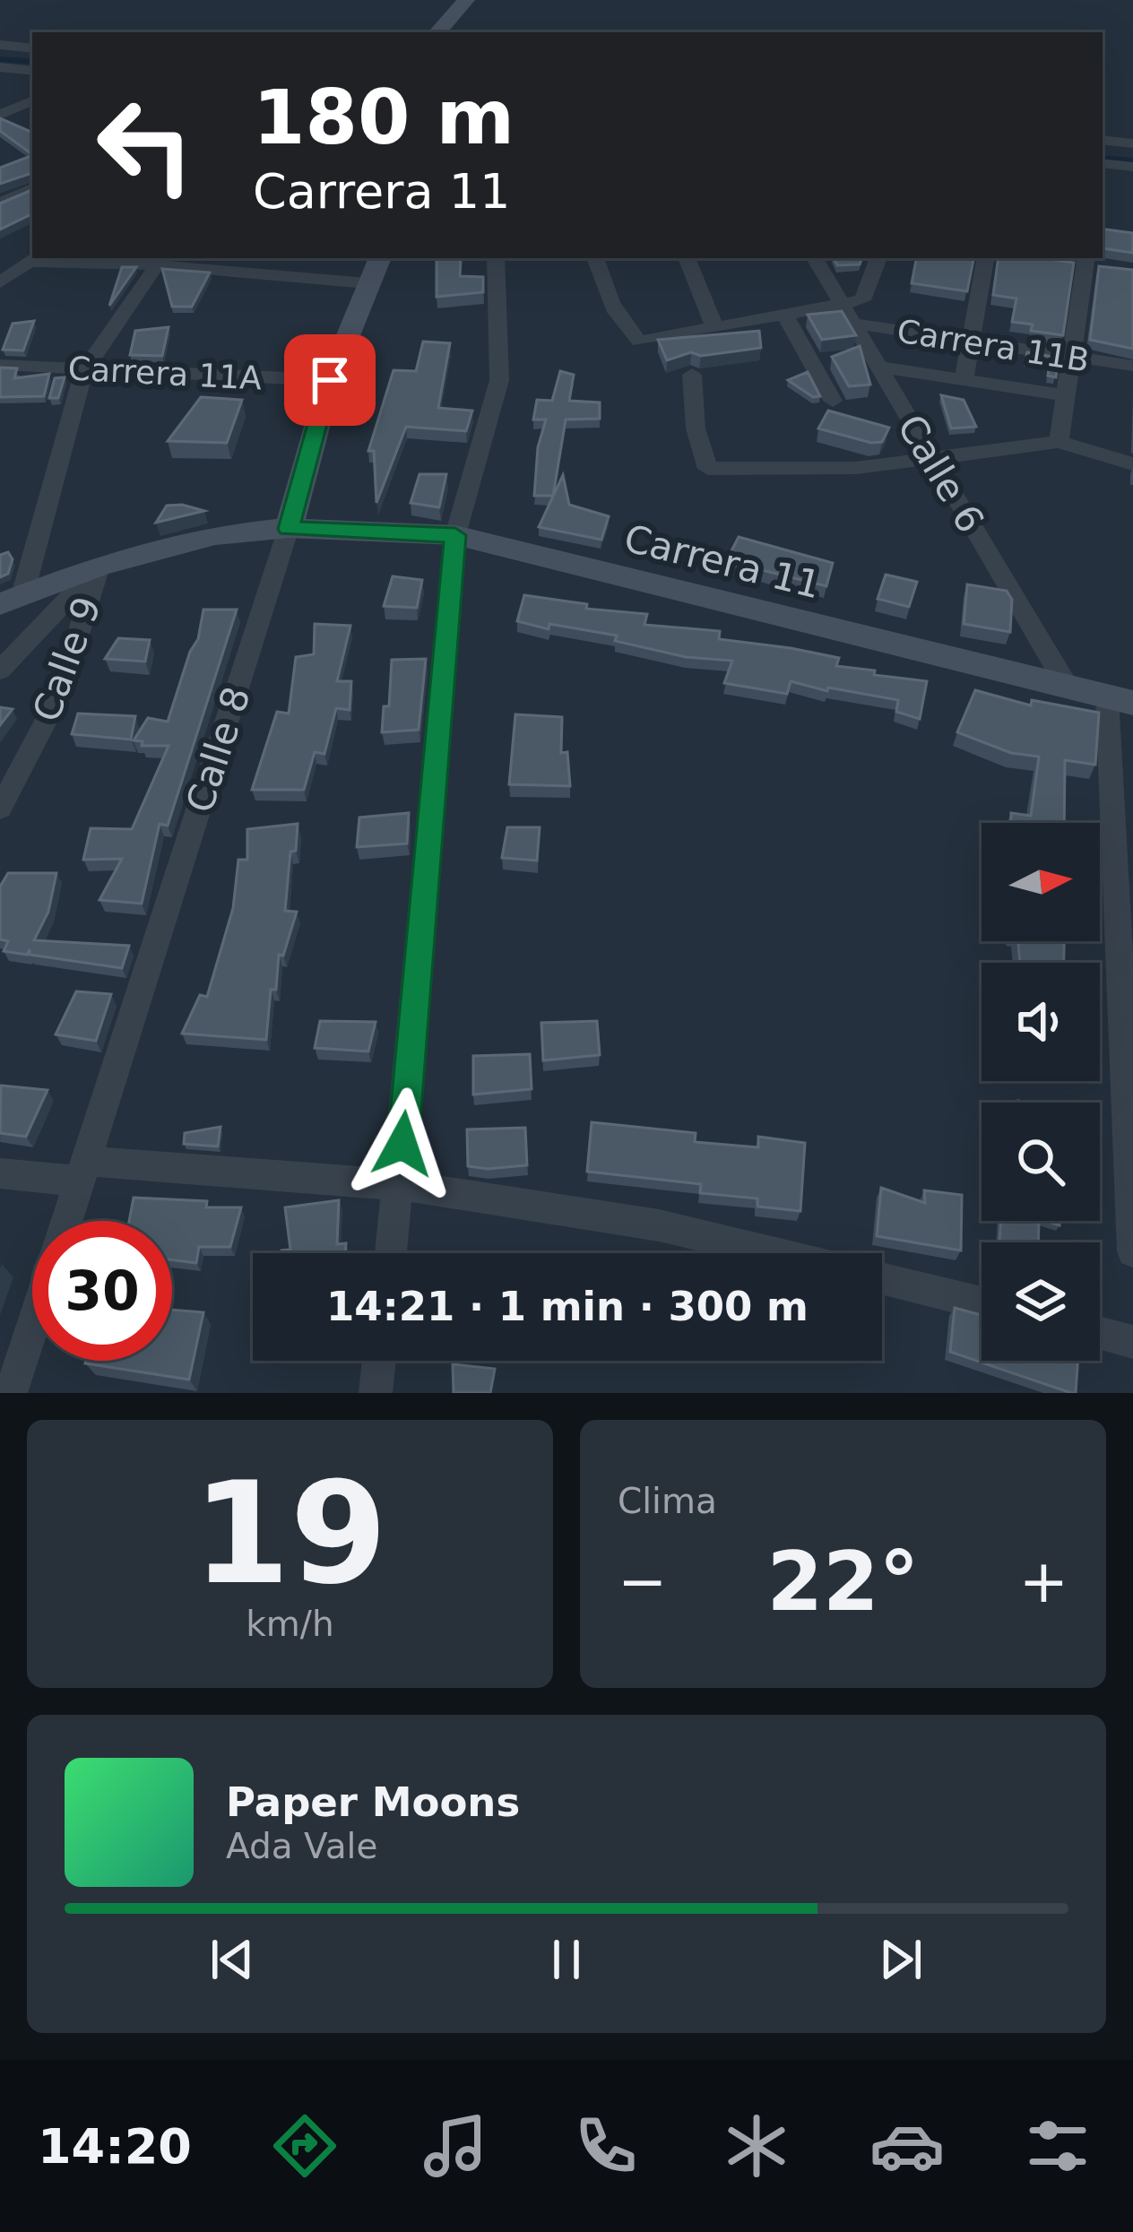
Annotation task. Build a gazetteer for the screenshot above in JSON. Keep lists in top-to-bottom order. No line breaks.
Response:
{"streets":{"street":["Carrera 11B","Carrera 11A","Calle 6","Carrera 11","Calle 9","Calle 8"]},"crossings":[["Carrera 11B","Calle 6"],["Carrera 11A","Calle 8"],["Calle 6","Carrera 11"],["Carrera 11","Calle 9"],["Carrera 11","Calle 8"]],"north":"right","page":{"turn":["180 m","Carrera 11"],"limit":"30","trip":"14:21 · 1 min · 300 m","tile":[["19","km/h"],"Clima"],"heat":["−","22°","+"],"song":["Paper Moons","Ada Vale"],"tabs":"14:20"}}
